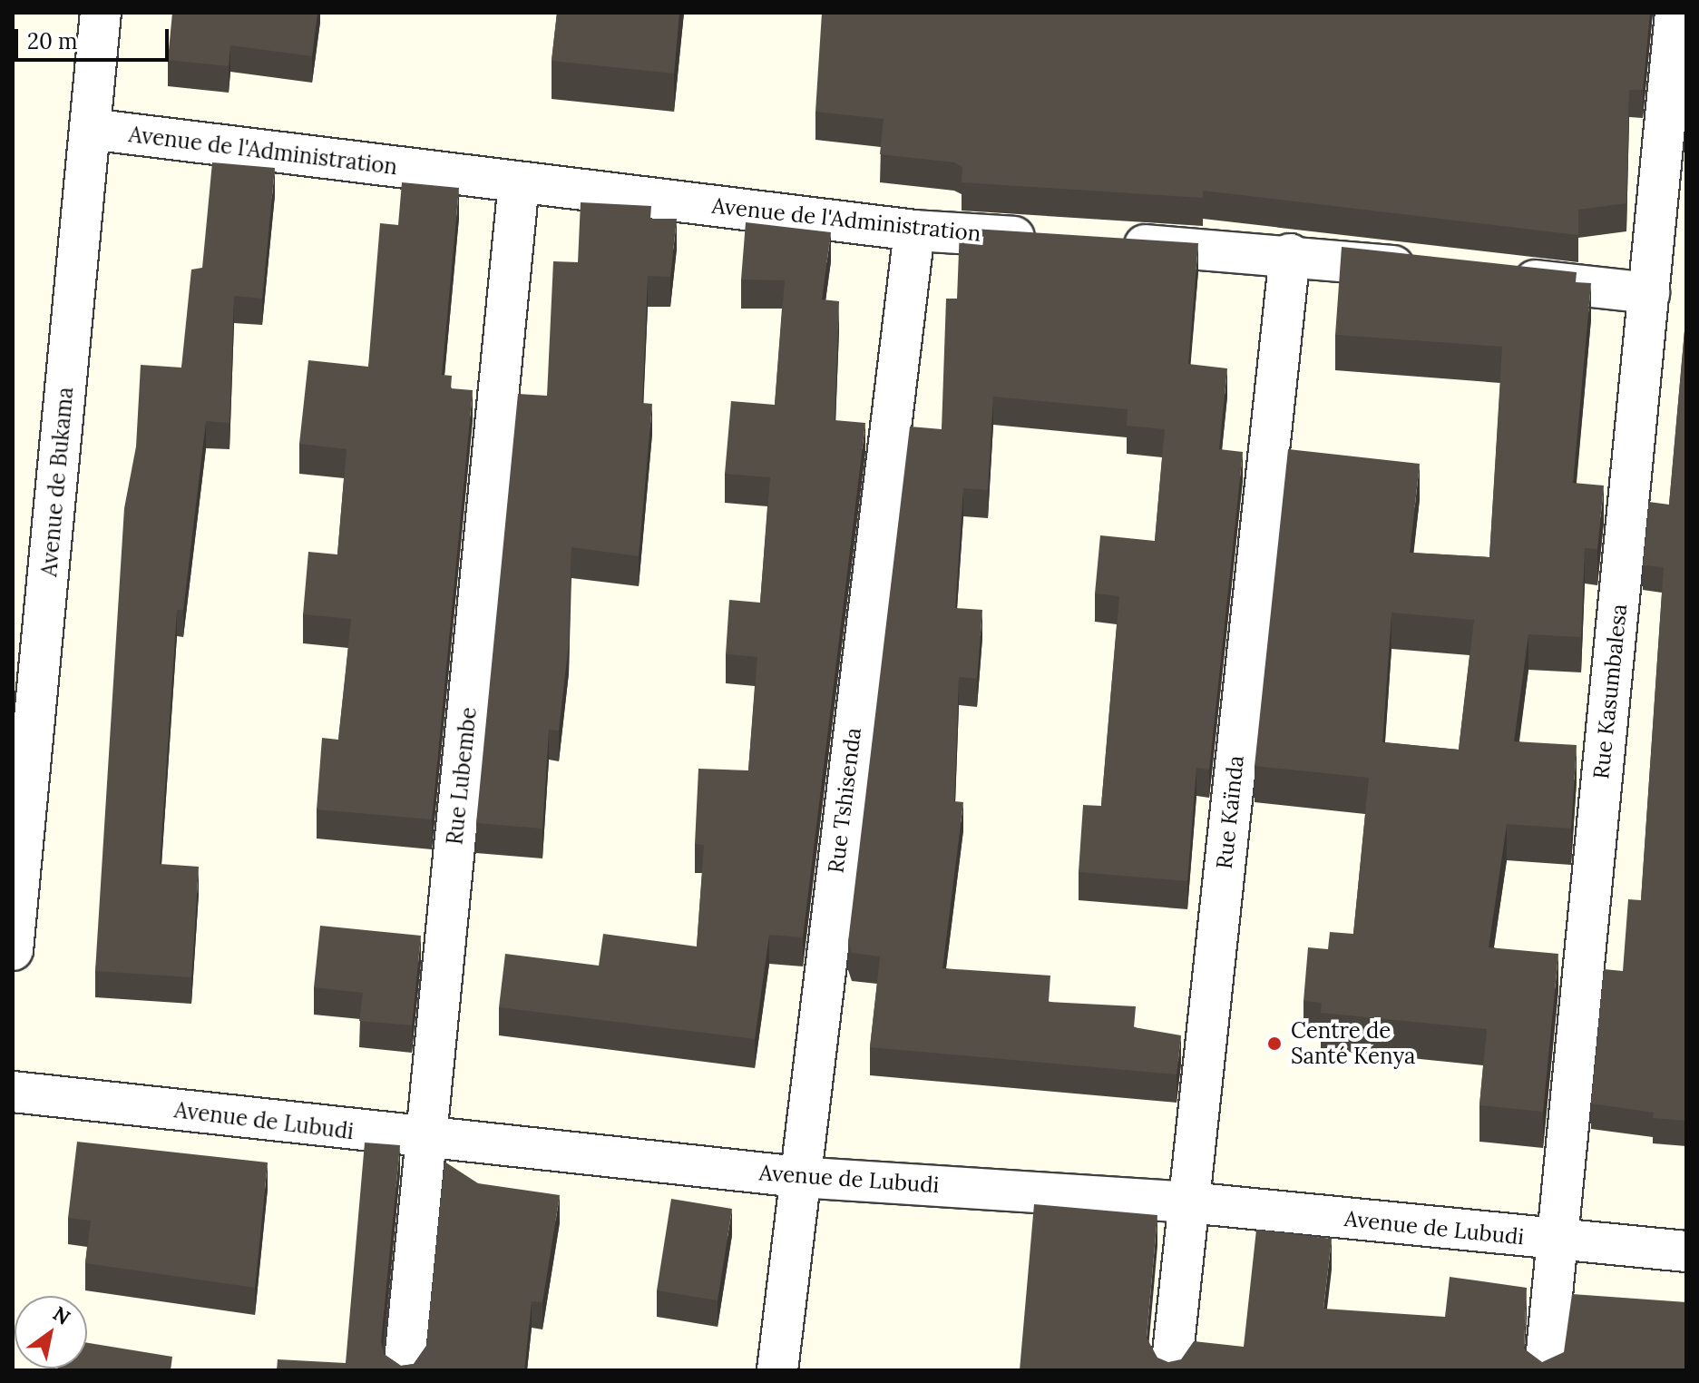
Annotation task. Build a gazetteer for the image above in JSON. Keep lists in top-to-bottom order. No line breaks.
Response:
{"streets":{"street":["Avenue de l'Administration","Avenue de Bukama","Rue Kasumbalesa","Rue Lubembe","Rue Tshisenda","Rue Kaïnda","Avenue de Lubudi"]},"crossings":[["Avenue de l'Administration","Avenue de Bukama"],["Avenue de l'Administration","Rue Lubembe"],["Avenue de l'Administration","Rue Tshisenda"],["Rue Kasumbalesa","Avenue de Lubudi"],["Rue Lubembe","Avenue de Lubudi"],["Rue Tshisenda","Avenue de Lubudi"],["Rue Kaïnda","Avenue de Lubudi"]],"places":["Centre de Santé Kenya"],"scale_bar":"20 m","north":"top right"}
